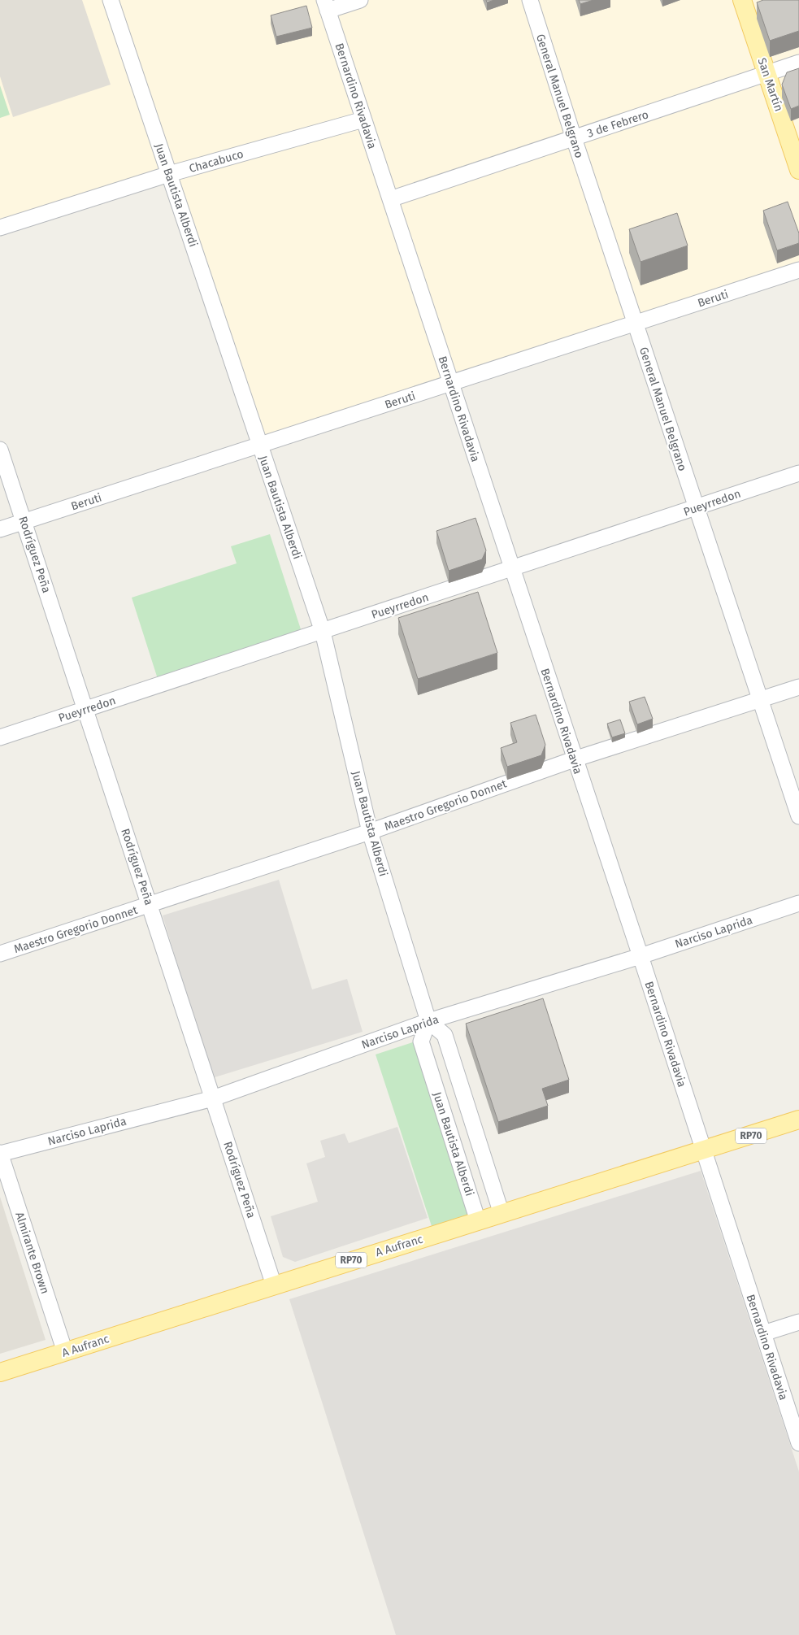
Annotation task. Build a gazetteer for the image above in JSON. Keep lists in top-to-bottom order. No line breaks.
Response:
{"streets":{"main road":["San Martín","RP70","A Aufranc"],"street":["Bernardino Rivadavia","General Manuel Belgrano","3 de Febrero","Chacabuco","Juan Bautista Alberdi","Beruti","Pueyrredon","Rodríguez Peña","Maestro Gregorio Donnet","Narciso Laprida","Almirante Brown"]},"crossings":[["San Martín","3 de Febrero"],["Bernardino Rivadavia","3 de Febrero"],["Bernardino Rivadavia","Chacabuco"],["Bernardino Rivadavia","Beruti"],["Bernardino Rivadavia","Pueyrredon"],["Bernardino Rivadavia","Maestro Gregorio Donnet"],["Bernardino Rivadavia","Narciso Laprida"],["Bernardino Rivadavia","A Aufranc"],["General Manuel Belgrano","3 de Febrero"],["General Manuel Belgrano","Beruti"],["General Manuel Belgrano","Pueyrredon"],["General Manuel Belgrano","Maestro Gregorio Donnet"],["Chacabuco","Juan Bautista Alberdi"],["Juan Bautista Alberdi","Beruti"],["Juan Bautista Alberdi","Pueyrredon"],["Juan Bautista Alberdi","Maestro Gregorio Donnet"],["Juan Bautista Alberdi","Narciso Laprida"],["Juan Bautista Alberdi","A Aufranc"],["Beruti","Rodríguez Peña"],["Pueyrredon","Rodríguez Peña"],["Rodríguez Peña","Maestro Gregorio Donnet"],["Rodríguez Peña","Narciso Laprida"],["Rodríguez Peña","A Aufranc"],["Narciso Laprida","Almirante Brown"],["A Aufranc","Almirante Brown"]]}
